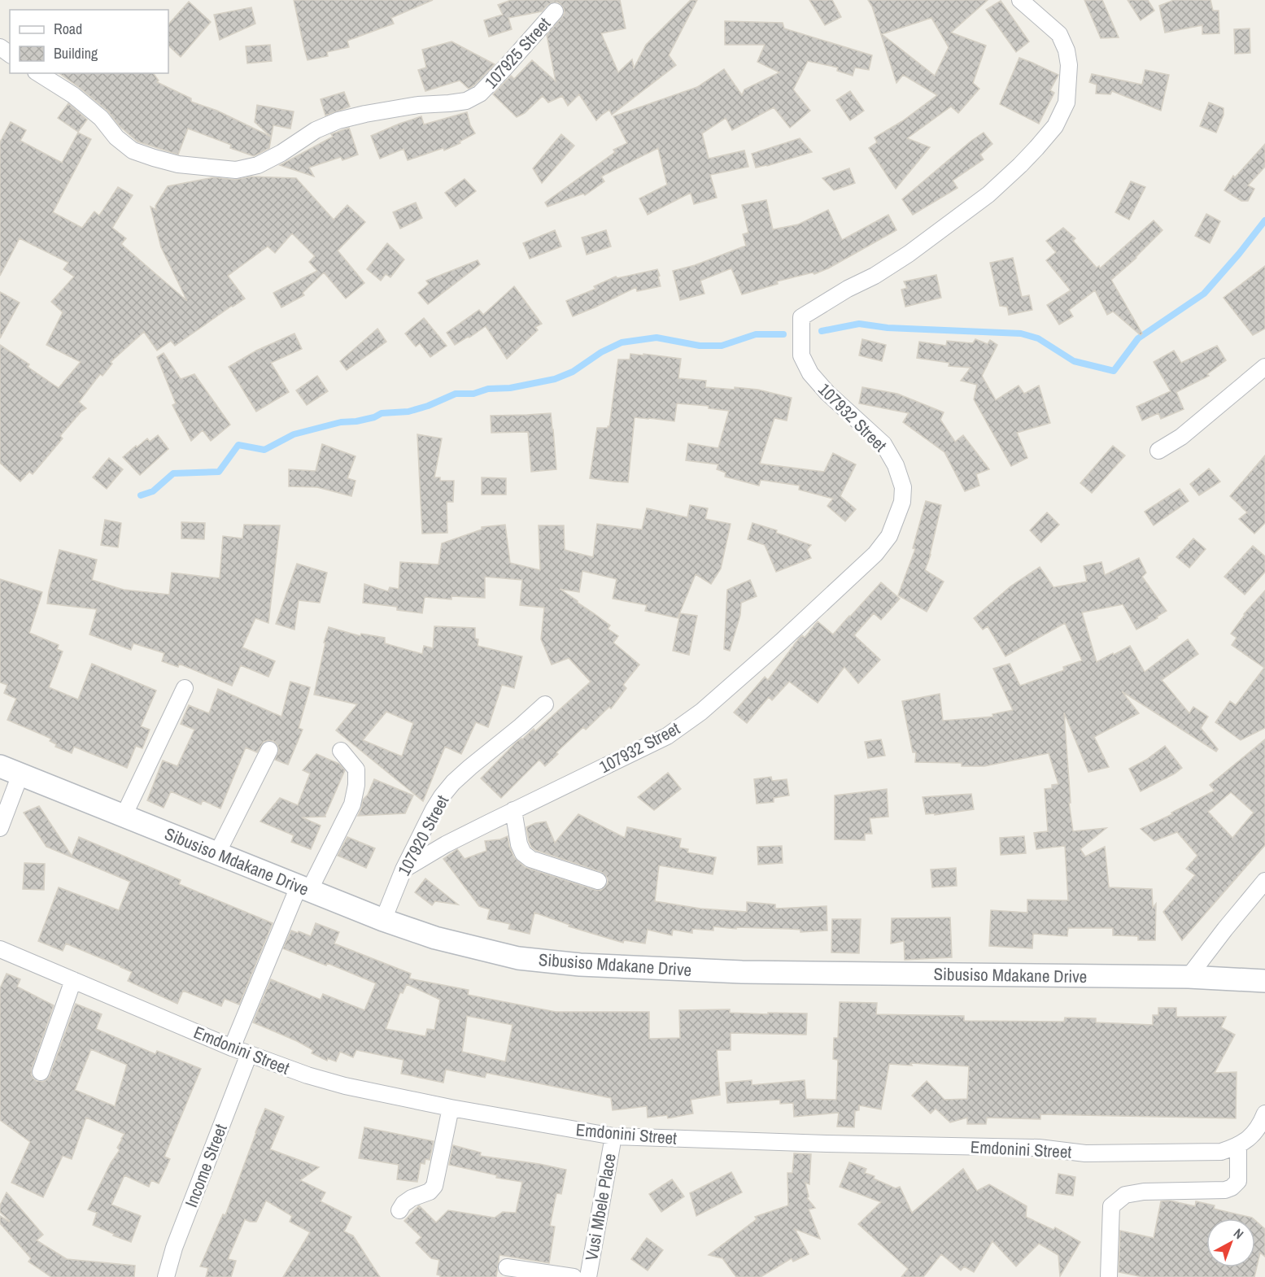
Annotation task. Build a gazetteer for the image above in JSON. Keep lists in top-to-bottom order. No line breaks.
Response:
{"streets":{"street":["107925 Street","107932 Street","107920 Street","Sibusiso Mdakane Drive","Emdonini Street","Income Street","Vusi Mbele Place"]},"crossings":[["107932 Street","107920 Street"],["107920 Street","Sibusiso Mdakane Drive"],["Emdonini Street","Income Street"],["Emdonini Street","Vusi Mbele Place"]],"legend":["Road","Building"],"north":"top right"}
